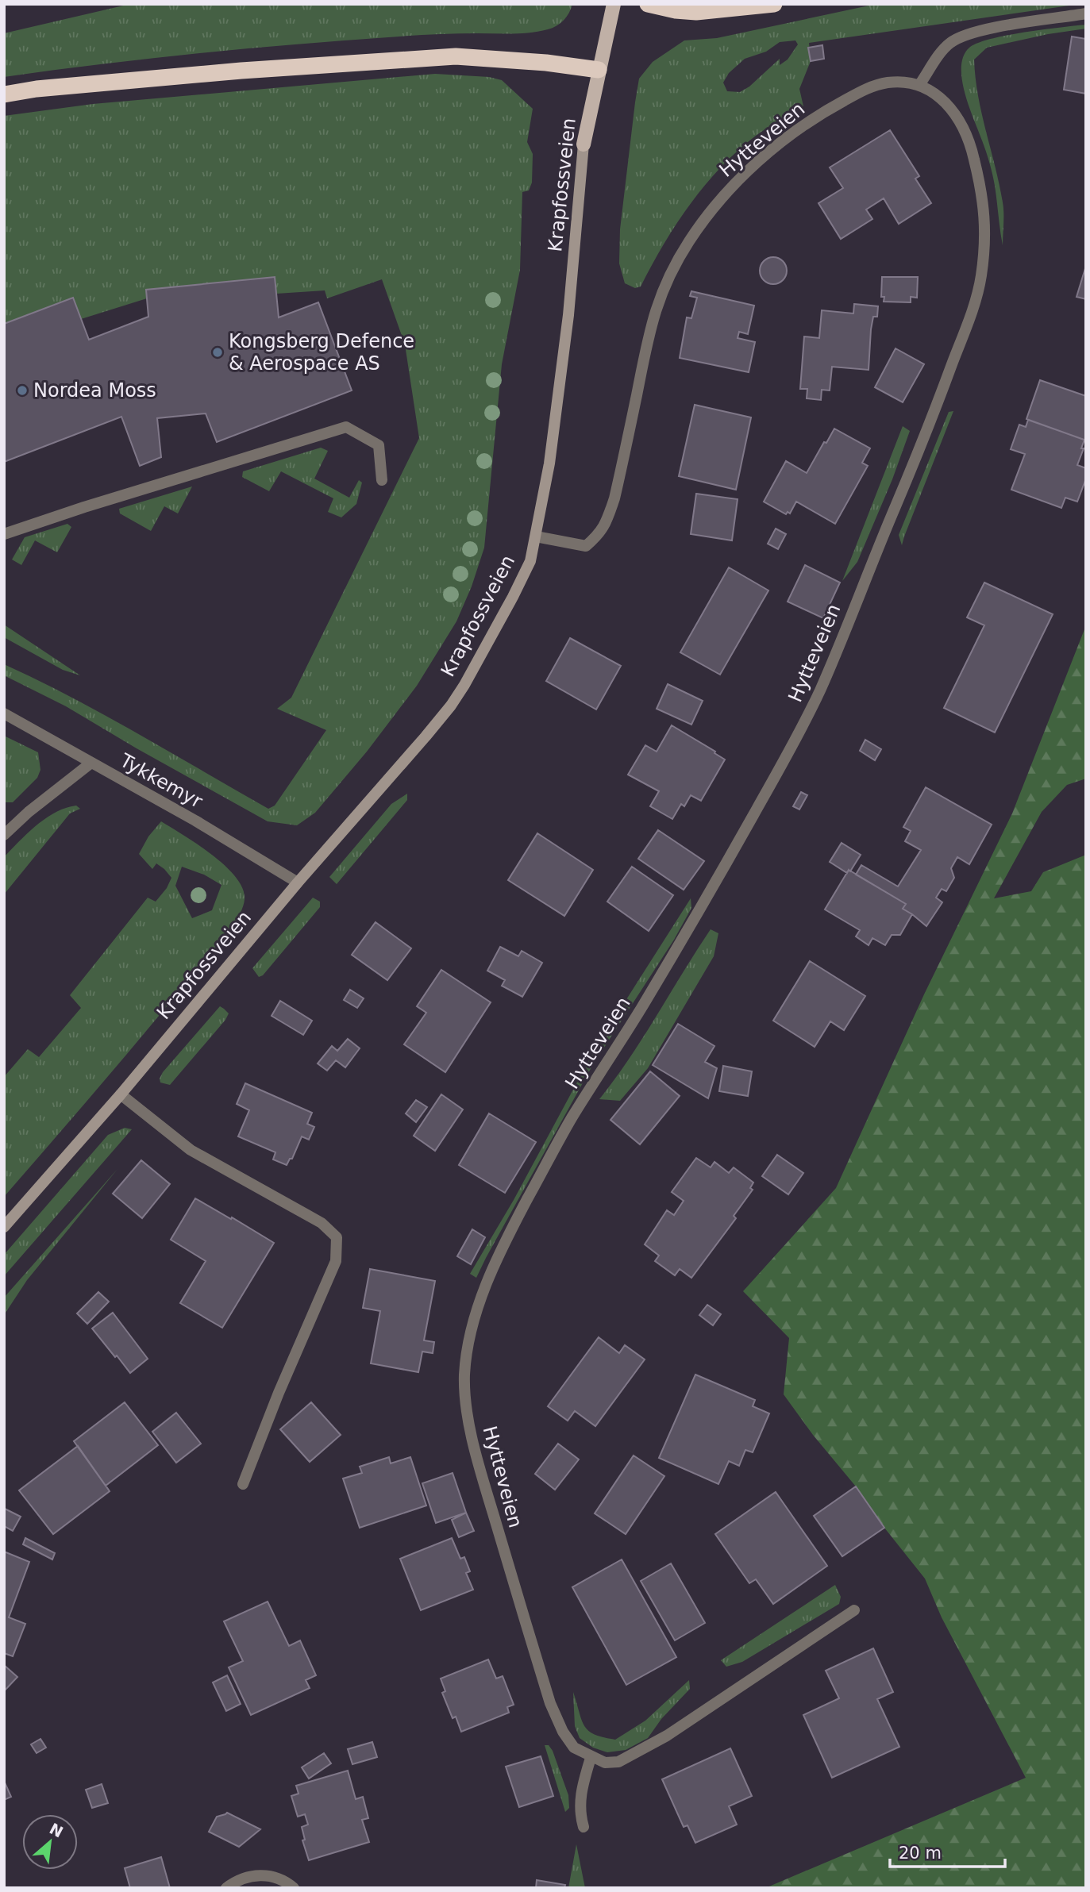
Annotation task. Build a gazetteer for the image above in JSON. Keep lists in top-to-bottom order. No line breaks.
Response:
{"streets":{"main road":["Krapfossveien"],"street":["Hytteveien","Tykkemyr"]},"crossings":[["Hytteveien","Krapfossveien"],["Krapfossveien","Tykkemyr"]],"places":["Kongsberg Defence & Aerospace AS","Nordea Moss"],"scale_bar":"20 m","north":"top right"}
